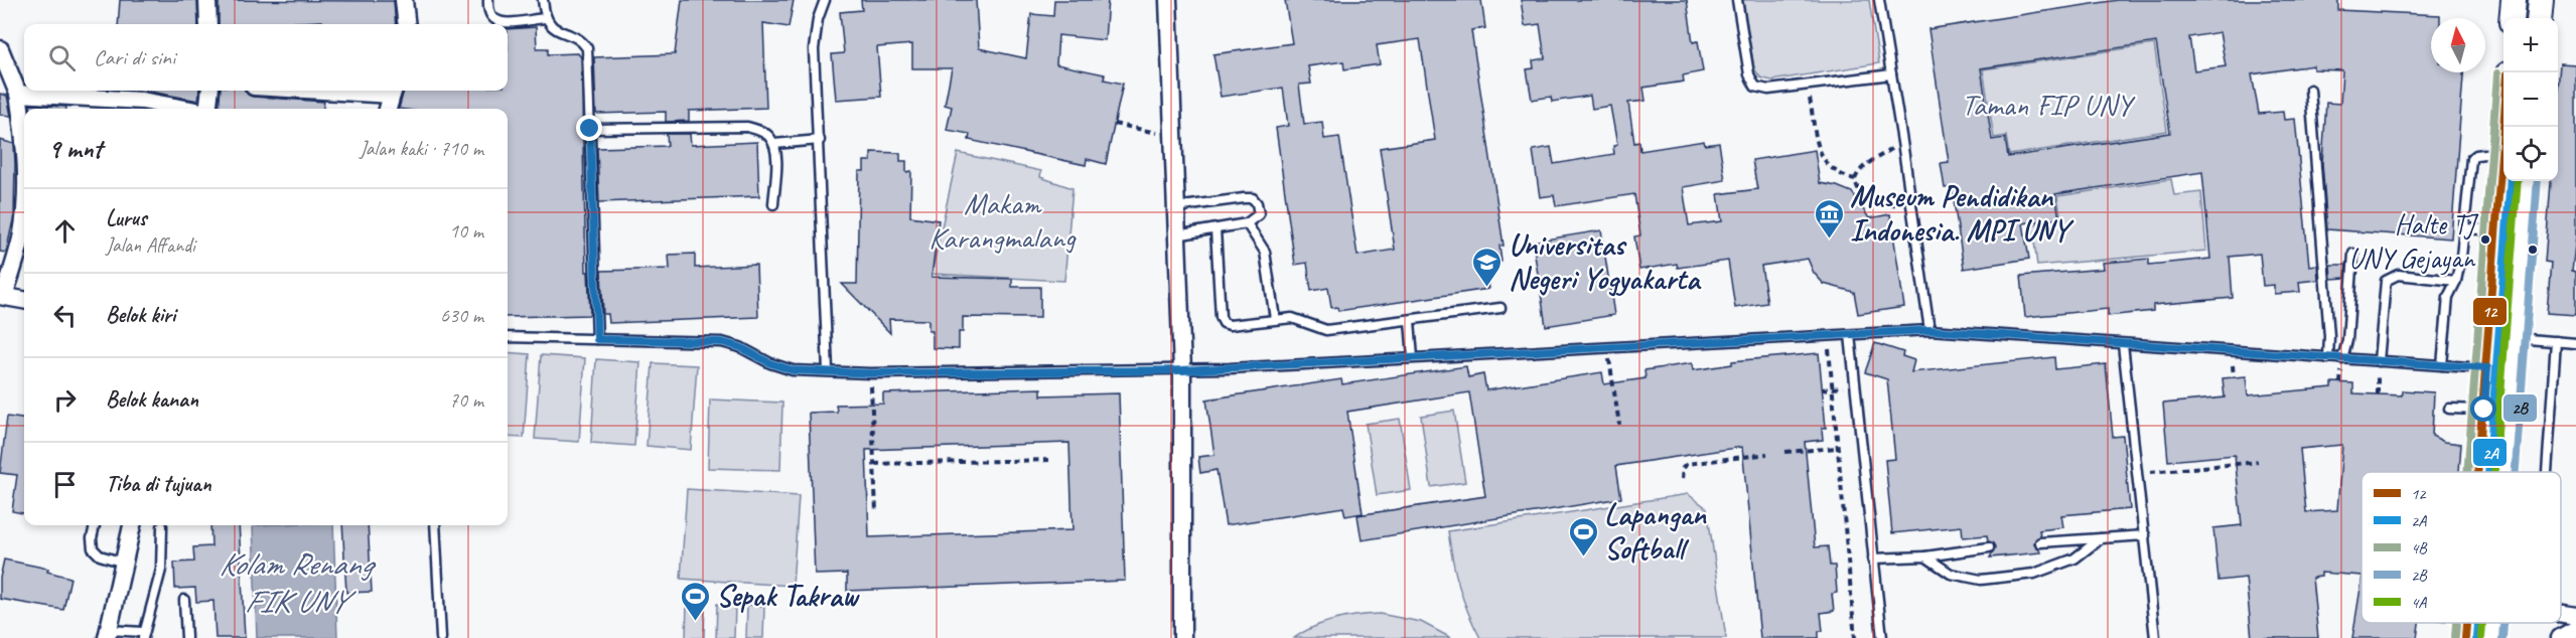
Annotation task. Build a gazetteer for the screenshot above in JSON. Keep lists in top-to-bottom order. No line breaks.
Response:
{"water":["Kolam Renang FIK UNY"],"parks":["Taman FIP UNY","Makam Karangmalang"],"places":{"museum":["Museum Pendidikan Indonesia. MPI UNY"],"other":["Halte TJ UNY Gejayan"],"school or university":["Universitas Negeri Yogyakarta"],"sports":["Lapangan Softball","Sepak Takraw"]},"lines":["transit line 4B","transit line 12","transit line 2A","transit line 2B","transit line 4A"],"legend":["12","2A","4B","2B","4A"],"north":"top","page":{"map_buttons":["+","−"],"search":"Cari di sini","heading":["9 mnt","Jalan kaki · 710 m"],"list":[["Lurus","Jalan Affandi","10 m"],["Belok kiri","630 m"],["Belok kanan","70 m"],"Tiba di tujuan"]}}
